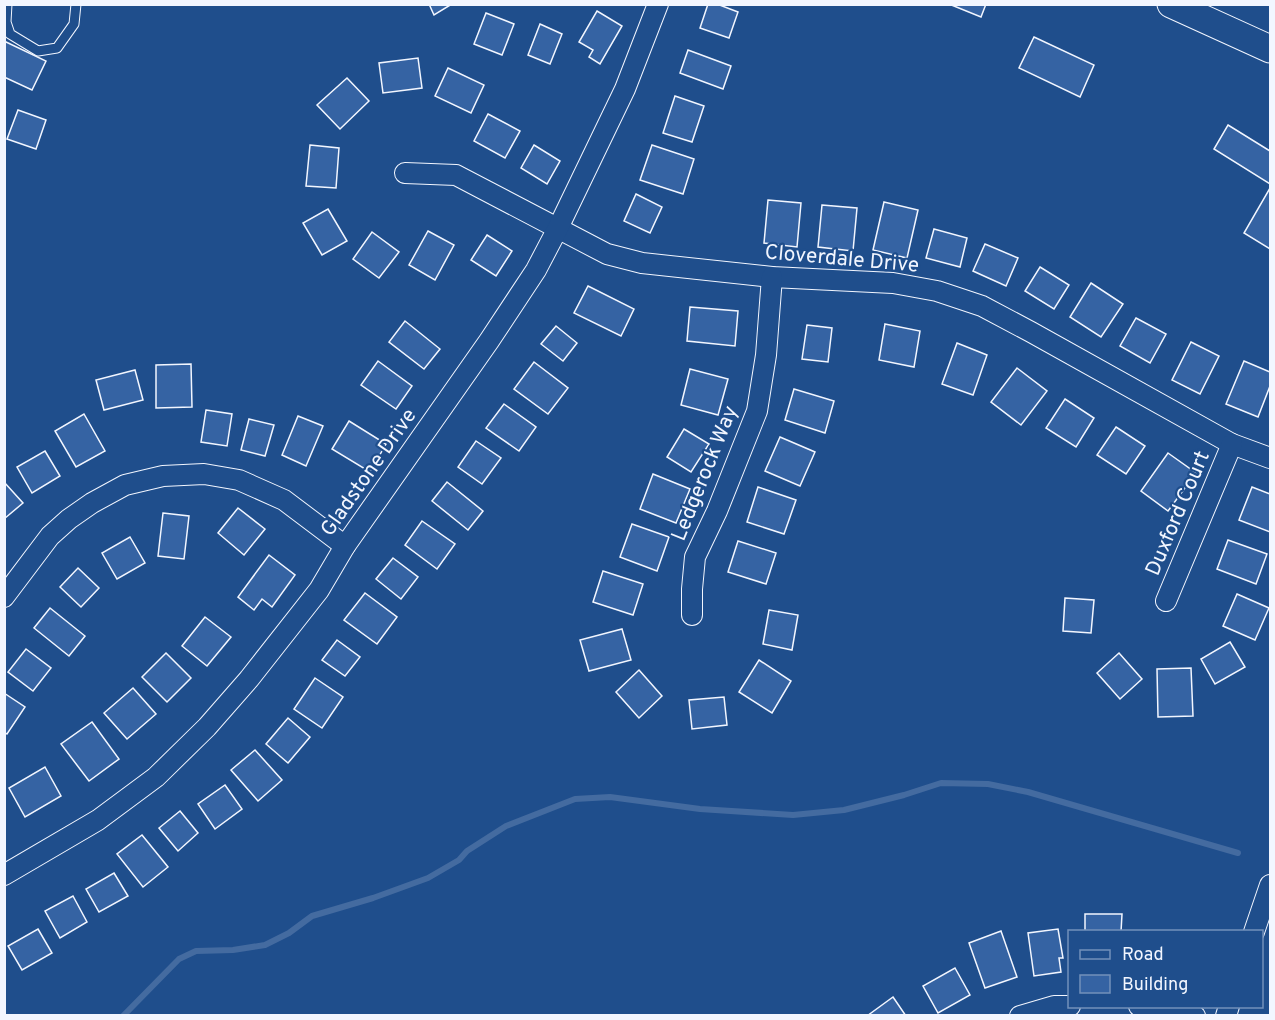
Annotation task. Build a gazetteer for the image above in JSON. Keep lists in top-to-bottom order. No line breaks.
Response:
{"streets":{"street":["Cloverdale Drive","Gladstone Drive","Ledgerock Way","Duxford Court"]},"crossings":[["Cloverdale Drive","Gladstone Drive"],["Cloverdale Drive","Ledgerock Way"],["Cloverdale Drive","Duxford Court"]],"legend":["Road","Building"]}
